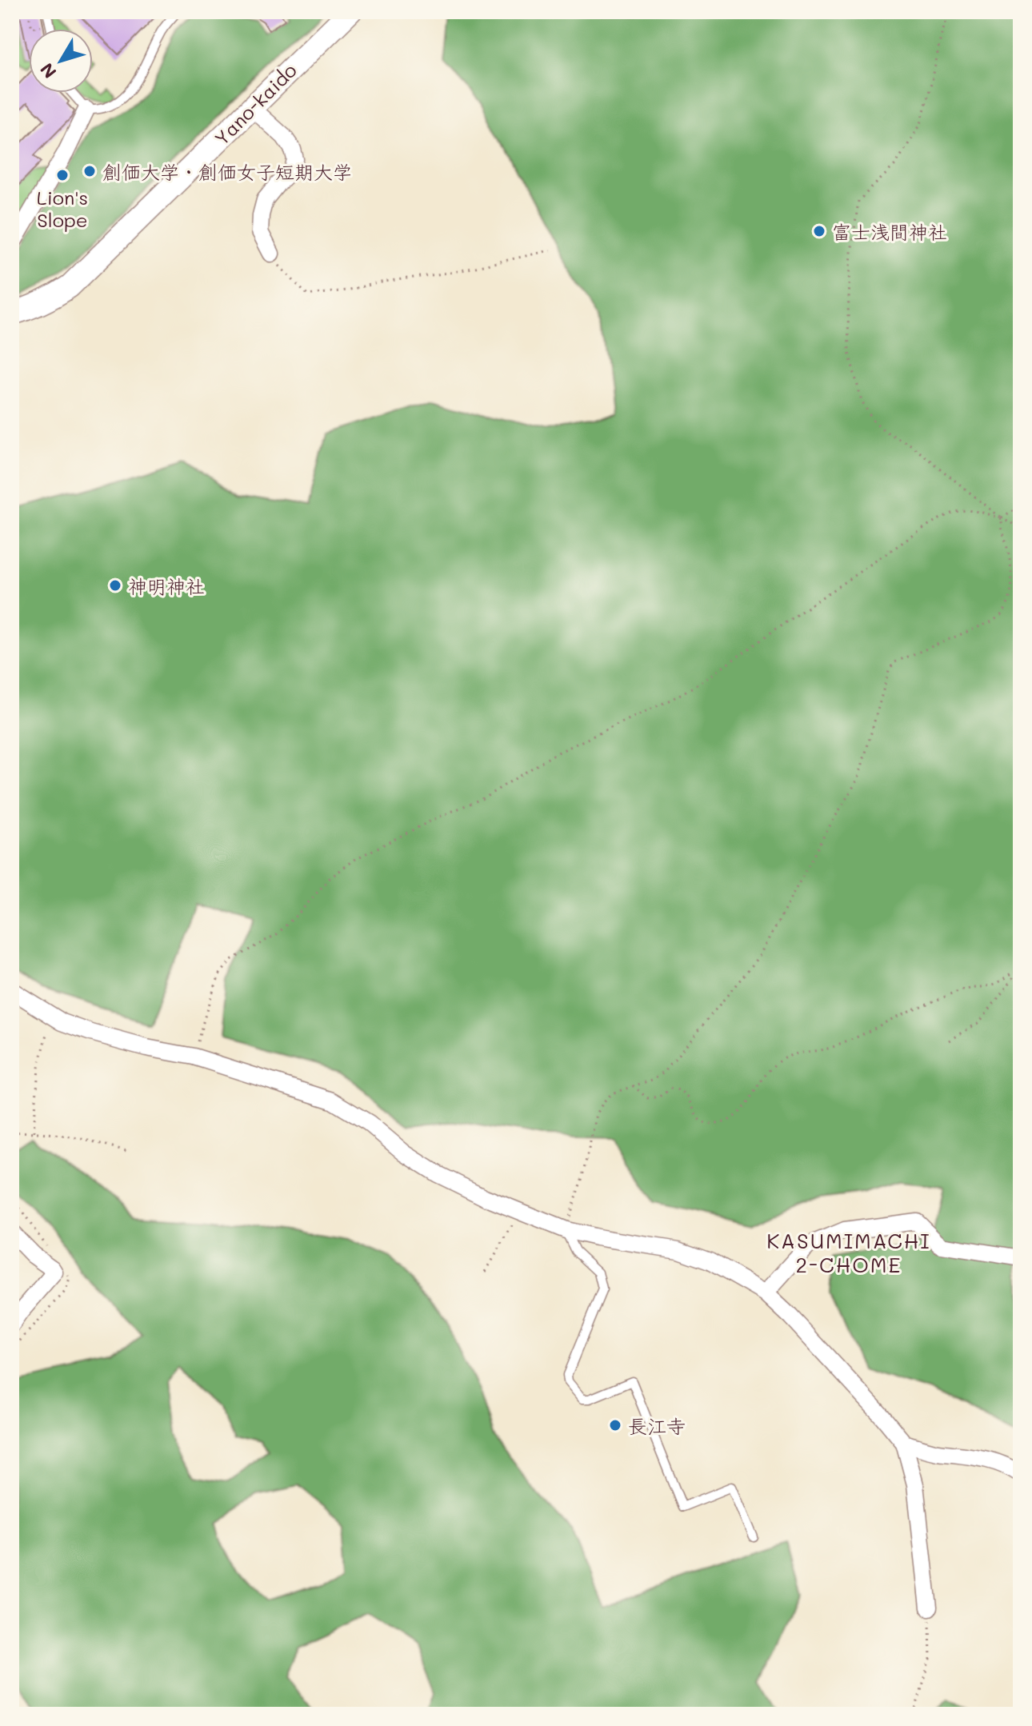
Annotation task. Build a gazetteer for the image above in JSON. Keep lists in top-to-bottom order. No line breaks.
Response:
{"streets":{"main road":["Yano-kaido"]},"districts":["KASUMIMACHI 2-CHOME"],"places":["創価大学・創価女子短期大学","Lion's Slope","富士浅間神社","神明神社","長江寺"],"north":"bottom left"}
